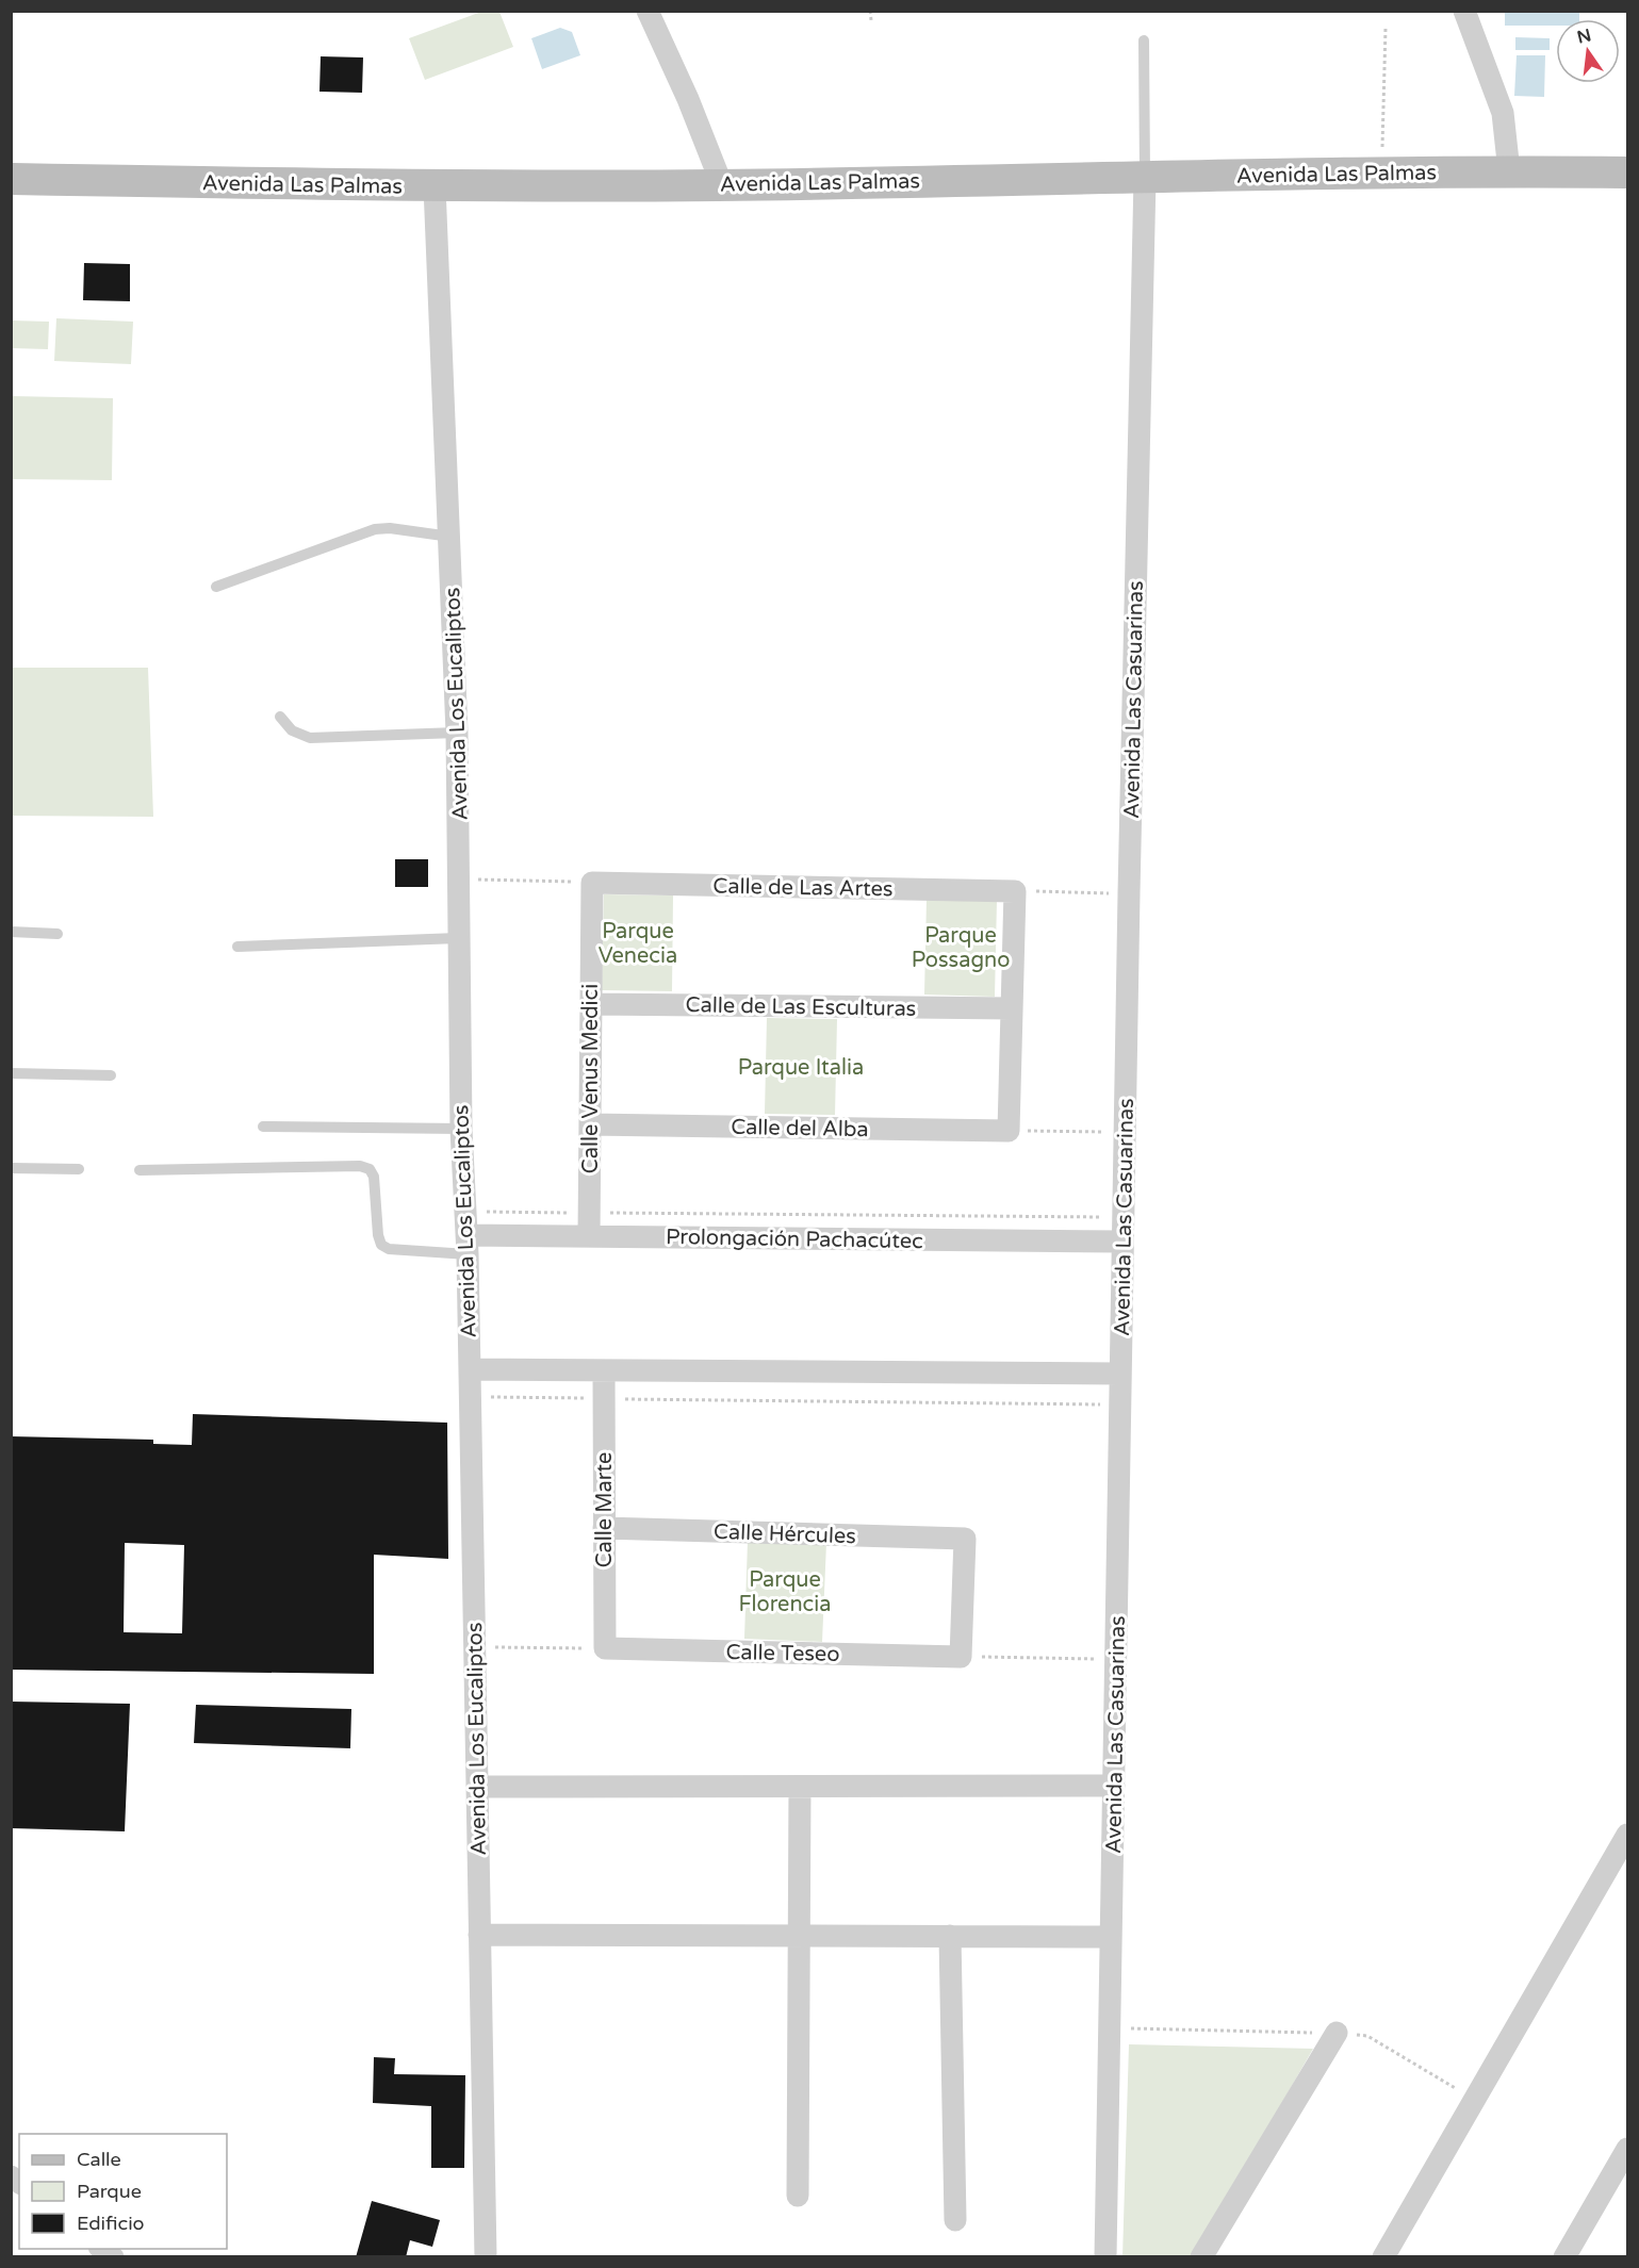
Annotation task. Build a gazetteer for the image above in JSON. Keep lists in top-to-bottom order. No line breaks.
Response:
{"streets":{"main road":["Avenida Las Palmas"],"street":["Avenida Las Casuarinas","Avenida Los Eucaliptos","Calle de Las Artes","Calle de Las Esculturas","Calle Venus Medici","Calle del Alba","Prolongación Pachacútec","Calle Marte","Calle Hércules","Calle Teseo"]},"crossings":[["Avenida Las Palmas","Avenida Las Casuarinas"],["Avenida Las Palmas","Avenida Los Eucaliptos"],["Avenida Las Casuarinas","Prolongación Pachacútec"],["Avenida Los Eucaliptos","Prolongación Pachacútec"],["Calle de Las Artes","Calle Venus Medici"],["Calle de Las Esculturas","Calle Venus Medici"],["Calle Venus Medici","Calle del Alba"],["Calle Venus Medici","Prolongación Pachacútec"],["Calle Marte","Calle Hércules"],["Calle Marte","Calle Teseo"],["Calle Hércules","Calle Teseo"]],"parks":["Parque Venecia","Parque Possagno","Parque Italia","Parque Florencia"],"legend":["Calle","Parque","Edificio"],"north":"top"}
